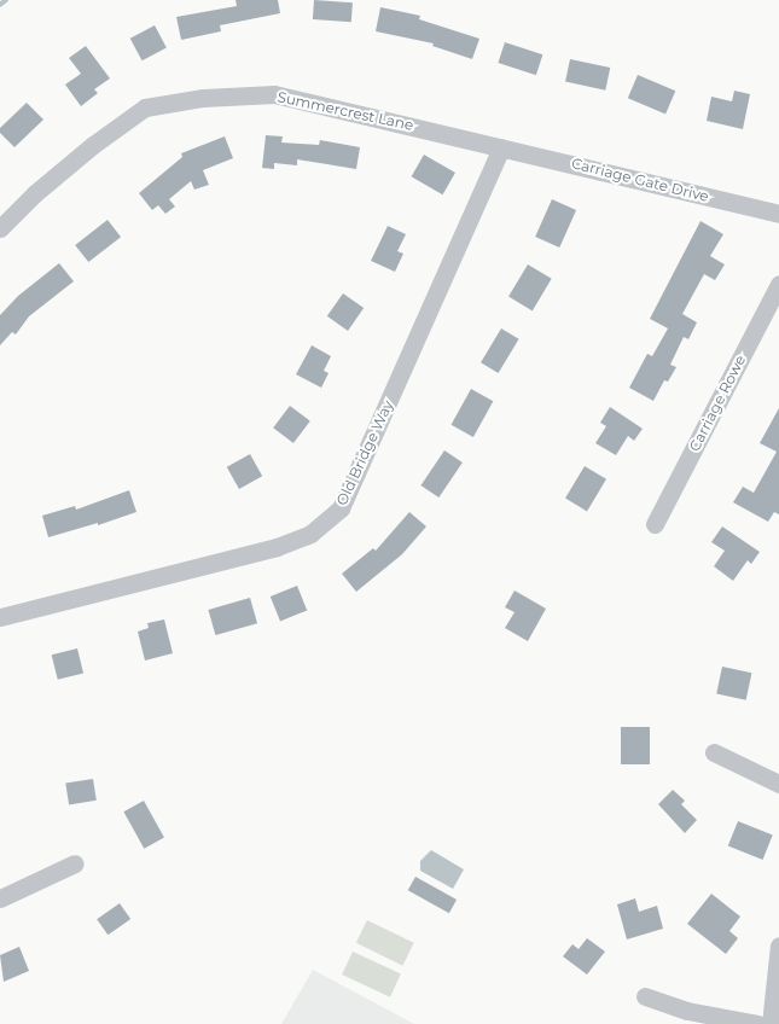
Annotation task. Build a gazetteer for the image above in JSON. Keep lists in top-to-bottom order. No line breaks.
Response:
{"streets":{"street":["Summercrest Lane","Carriage Gate Drive","Carriage Rowe","Old Bridge Way"]},"crossings":[["Summercrest Lane","Carriage Gate Drive"],["Summercrest Lane","Old Bridge Way"],["Carriage Gate Drive","Old Bridge Way"]]}
